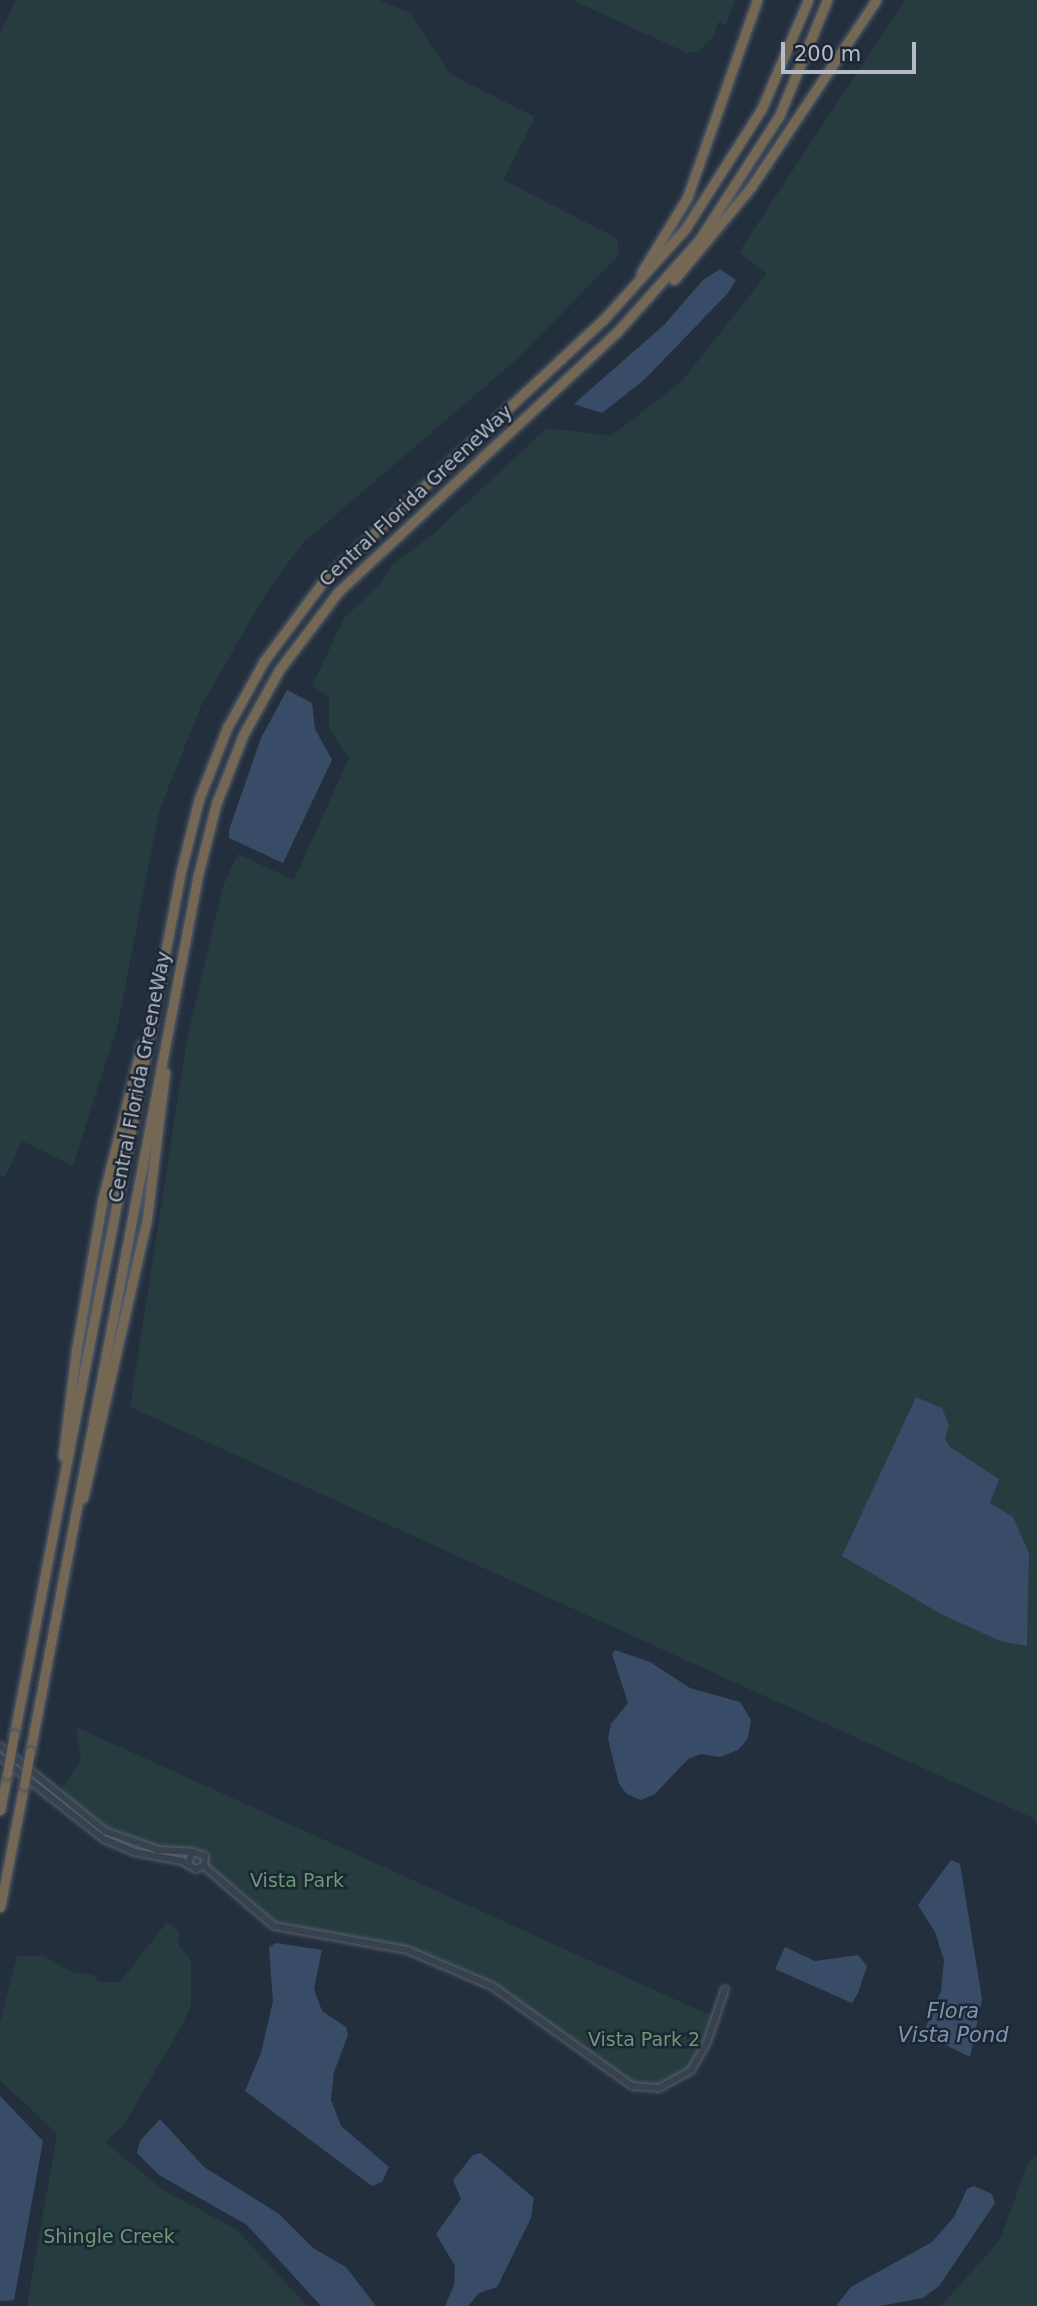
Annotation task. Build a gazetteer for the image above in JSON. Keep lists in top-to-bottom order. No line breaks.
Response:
{"streets":{"highway":["Central Florida GreeneWay"]},"water":["Flora Vista Pond"],"parks":["Vista Park","Vista Park 2","Shingle Creek"],"scale_bar":"200 m"}
